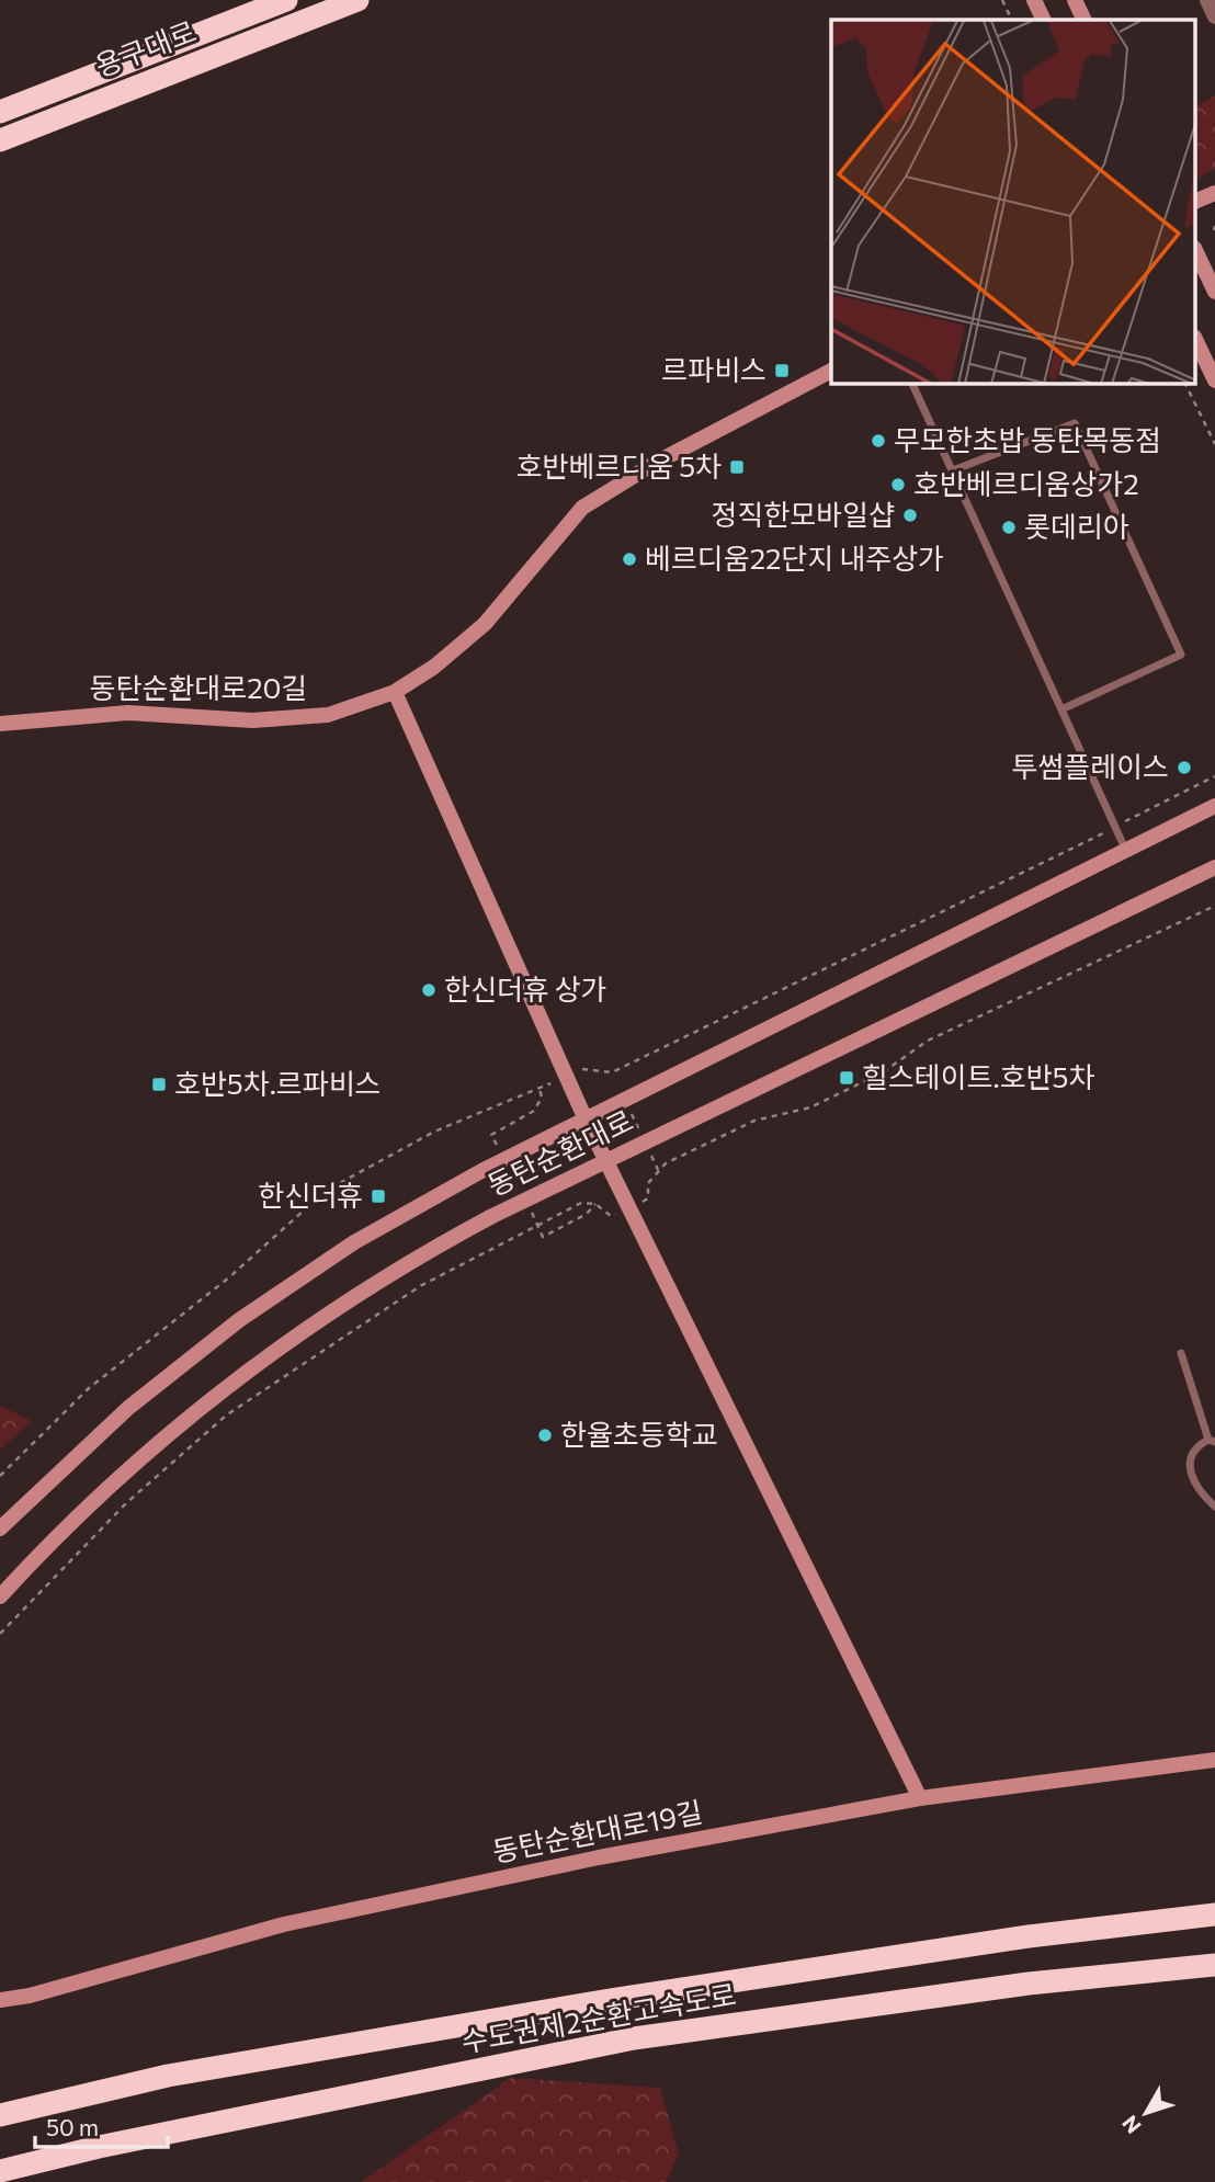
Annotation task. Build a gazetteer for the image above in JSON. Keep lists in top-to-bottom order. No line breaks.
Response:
{"streets":{"highway":["용구대로","수도권제2순환고속도로"],"street":["동탄순환대로20길","동탄순환대로","동탄순환대로19길"]},"places":{"transit":["르파비스","호반베르디움 5차","힐스테이트.호반5차","호반5차.르파비스","한신더휴"],"other":["무모한초밥 동탄목동점","호반베르디움상가2","정직한모바일샵","롯데리아","베르디움22단지 내주상가","투썸플레이스","한신더휴 상가","한율초등학교"]},"scale_bar":"50 m","north":"bottom left"}
